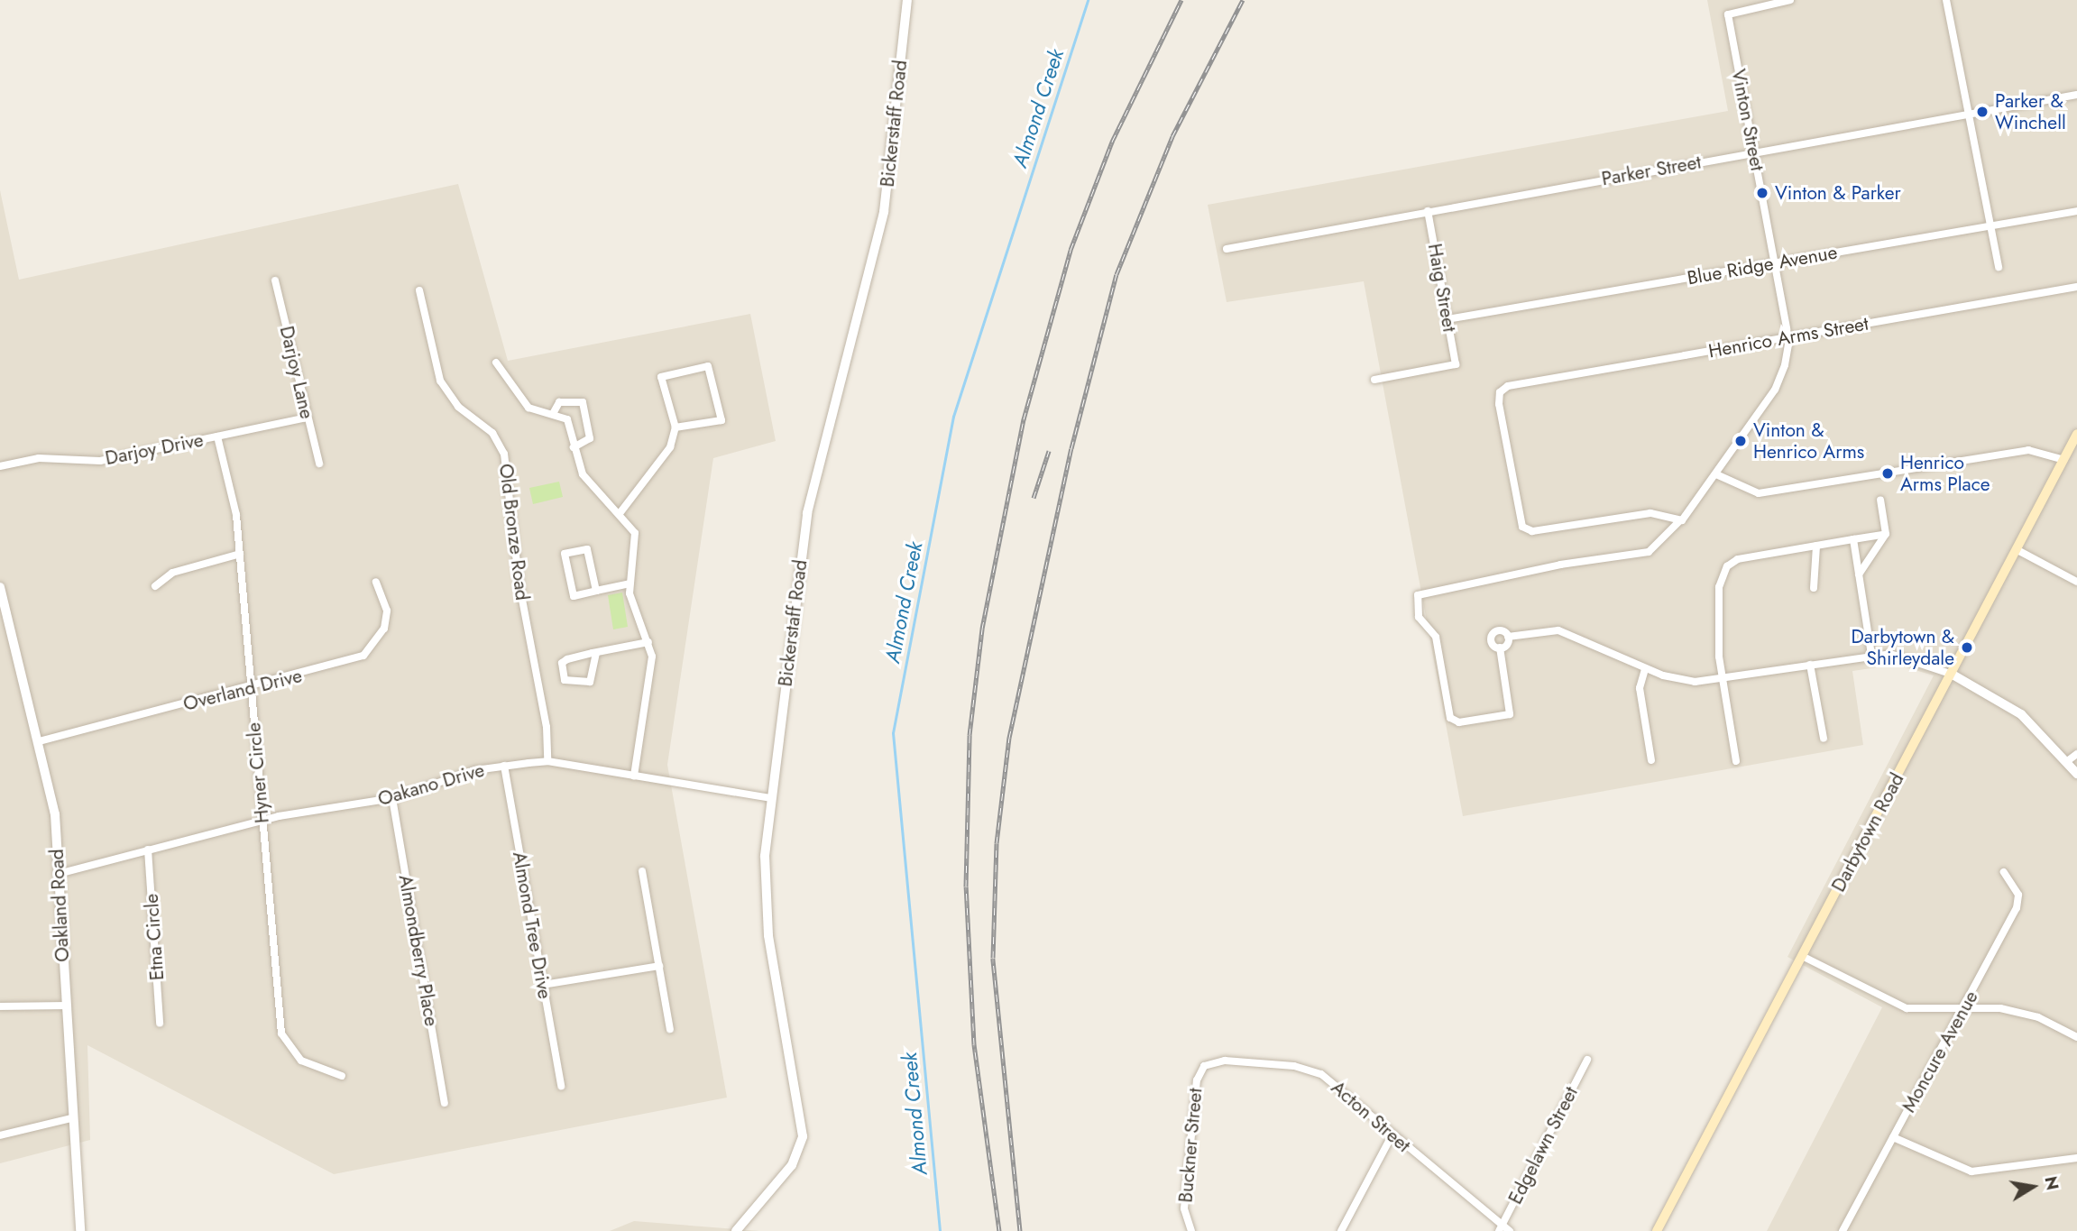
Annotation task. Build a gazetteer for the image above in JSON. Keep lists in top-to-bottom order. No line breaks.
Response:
{"streets":{"main road":["Darbytown Road"],"street":["Vinton Street","Bickerstaff Road","Parker Street","Blue Ridge Avenue","Haig Street","Henrico Arms Street","Darjoy Lane","Darjoy Drive","Old Bronze Road","Overland Drive","Hyner Circle","Oakano Drive","Oakland Road","Almond Tree Drive","Etna Circle","Almondberry Place","Moncure Avenue","Acton Street","Buckner Street","Edgelawn Street"]},"crossings":[["Vinton Street","Parker Street"],["Vinton Street","Blue Ridge Avenue"],["Vinton Street","Henrico Arms Street"],["Bickerstaff Road","Oakano Drive"],["Parker Street","Haig Street"],["Blue Ridge Avenue","Haig Street"],["Darjoy Lane","Darjoy Drive"],["Darjoy Drive","Hyner Circle"],["Old Bronze Road","Oakano Drive"],["Overland Drive","Hyner Circle"],["Overland Drive","Oakland Road"],["Hyner Circle","Oakano Drive"],["Oakano Drive","Oakland Road"],["Oakano Drive","Almond Tree Drive"],["Oakano Drive","Etna Circle"],["Oakano Drive","Almondberry Place"],["Acton Street","Buckner Street"],["Acton Street","Edgelawn Street"]],"water":["Almond Creek"],"places":["Parker & Winchell","Vinton & Parker","Vinton & Henrico Arms","Henrico Arms Place","Darbytown & Shirleydale"],"north":"right"}
